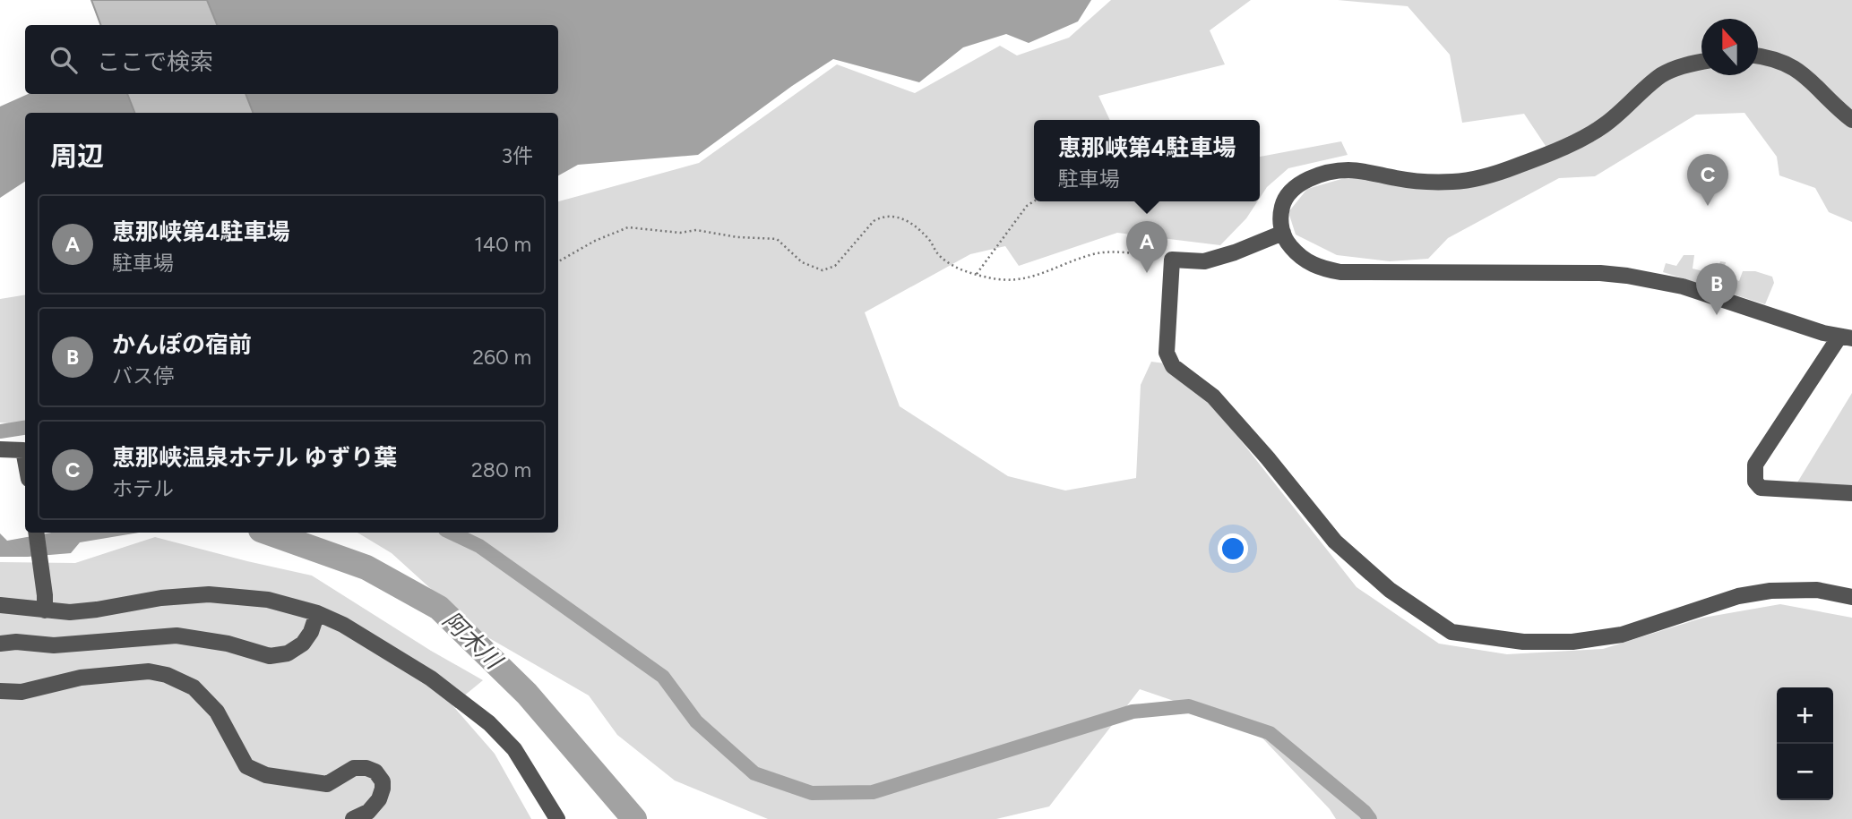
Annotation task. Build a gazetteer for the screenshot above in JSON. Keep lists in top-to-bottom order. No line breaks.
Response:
{"water":["阿木川"],"north":"top","page":{"search":"ここで検索","heading":["周辺","3件"],"popup":["恵那峡第4駐車場","駐車場"],"pins":["C","A","B"],"list":[{"mark":"A","name":"恵那峡第4駐車場","note":"駐車場","value":"140 m"},{"mark":"B","name":"かんぽの宿前","note":"バス停","value":"260 m"},{"mark":"C","name":"恵那峡温泉ホテル ゆずり葉","note":"ホテル","value":"280 m"}],"map_buttons":["+","−"]}}
